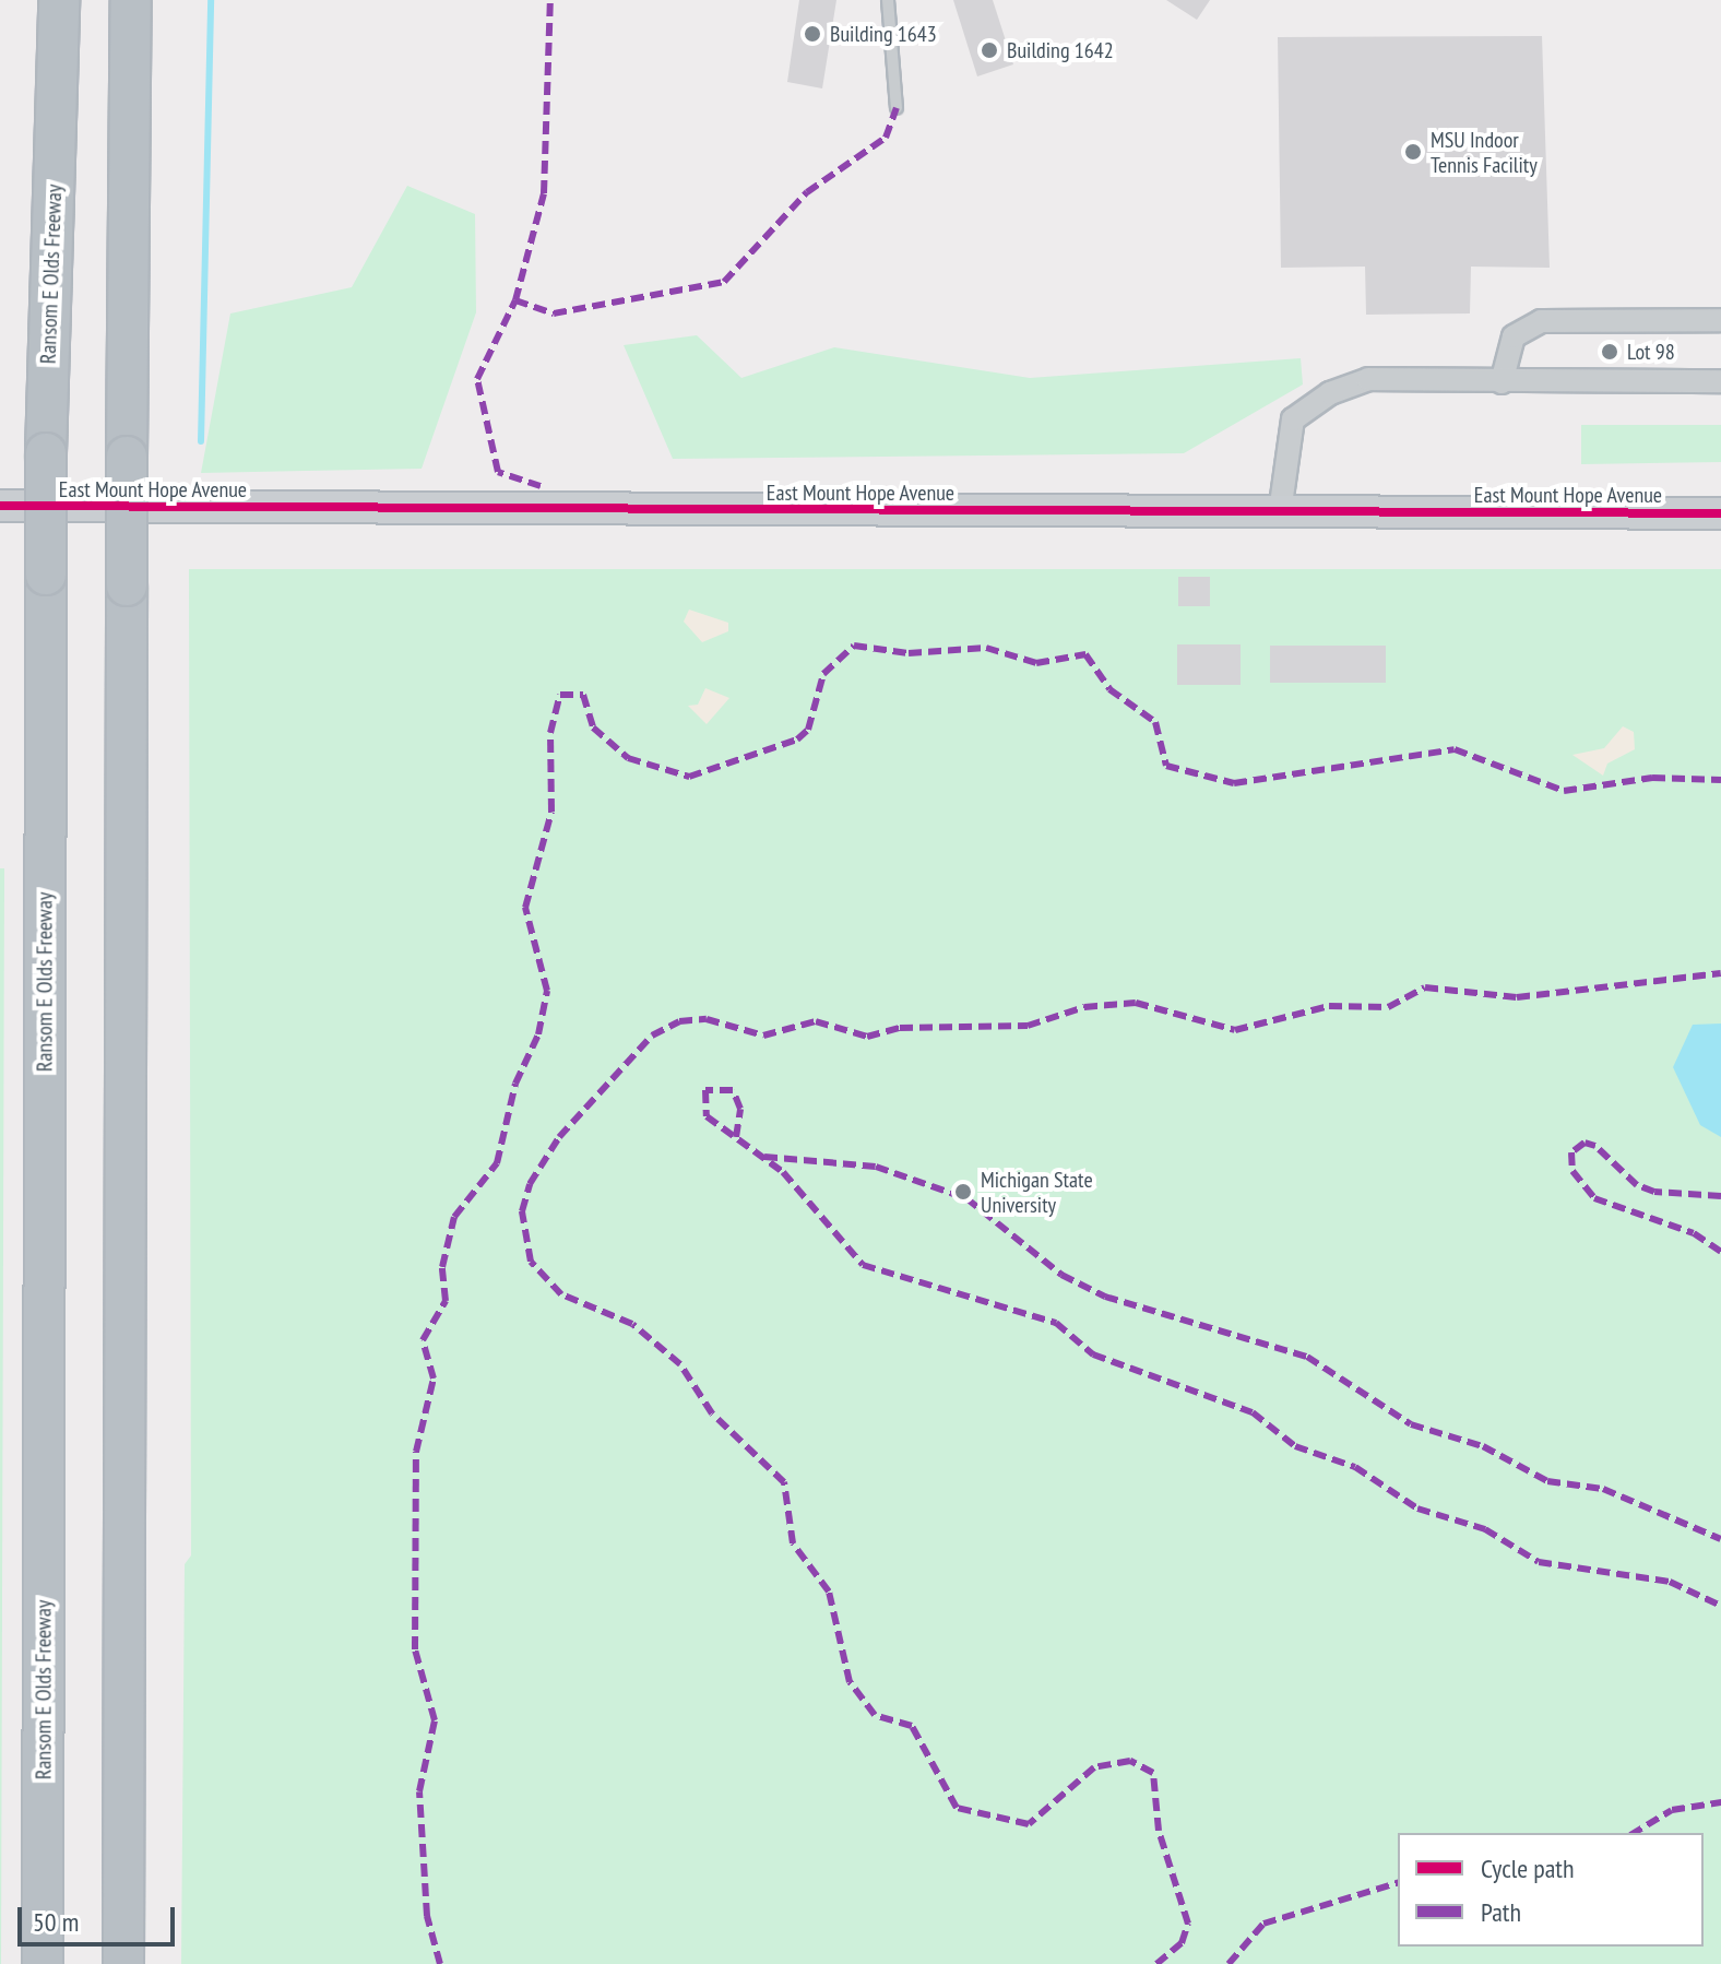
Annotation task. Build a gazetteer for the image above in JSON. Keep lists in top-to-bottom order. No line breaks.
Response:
{"streets":{"highway":["Ransom E Olds Freeway"],"street":["East Mount Hope Avenue"]},"places":["Building 1643","Building 1642","MSU Indoor Tennis Facility","Lot 98","Michigan State University"],"legend":["Cycle path","Path"],"scale_bar":"50 m"}
